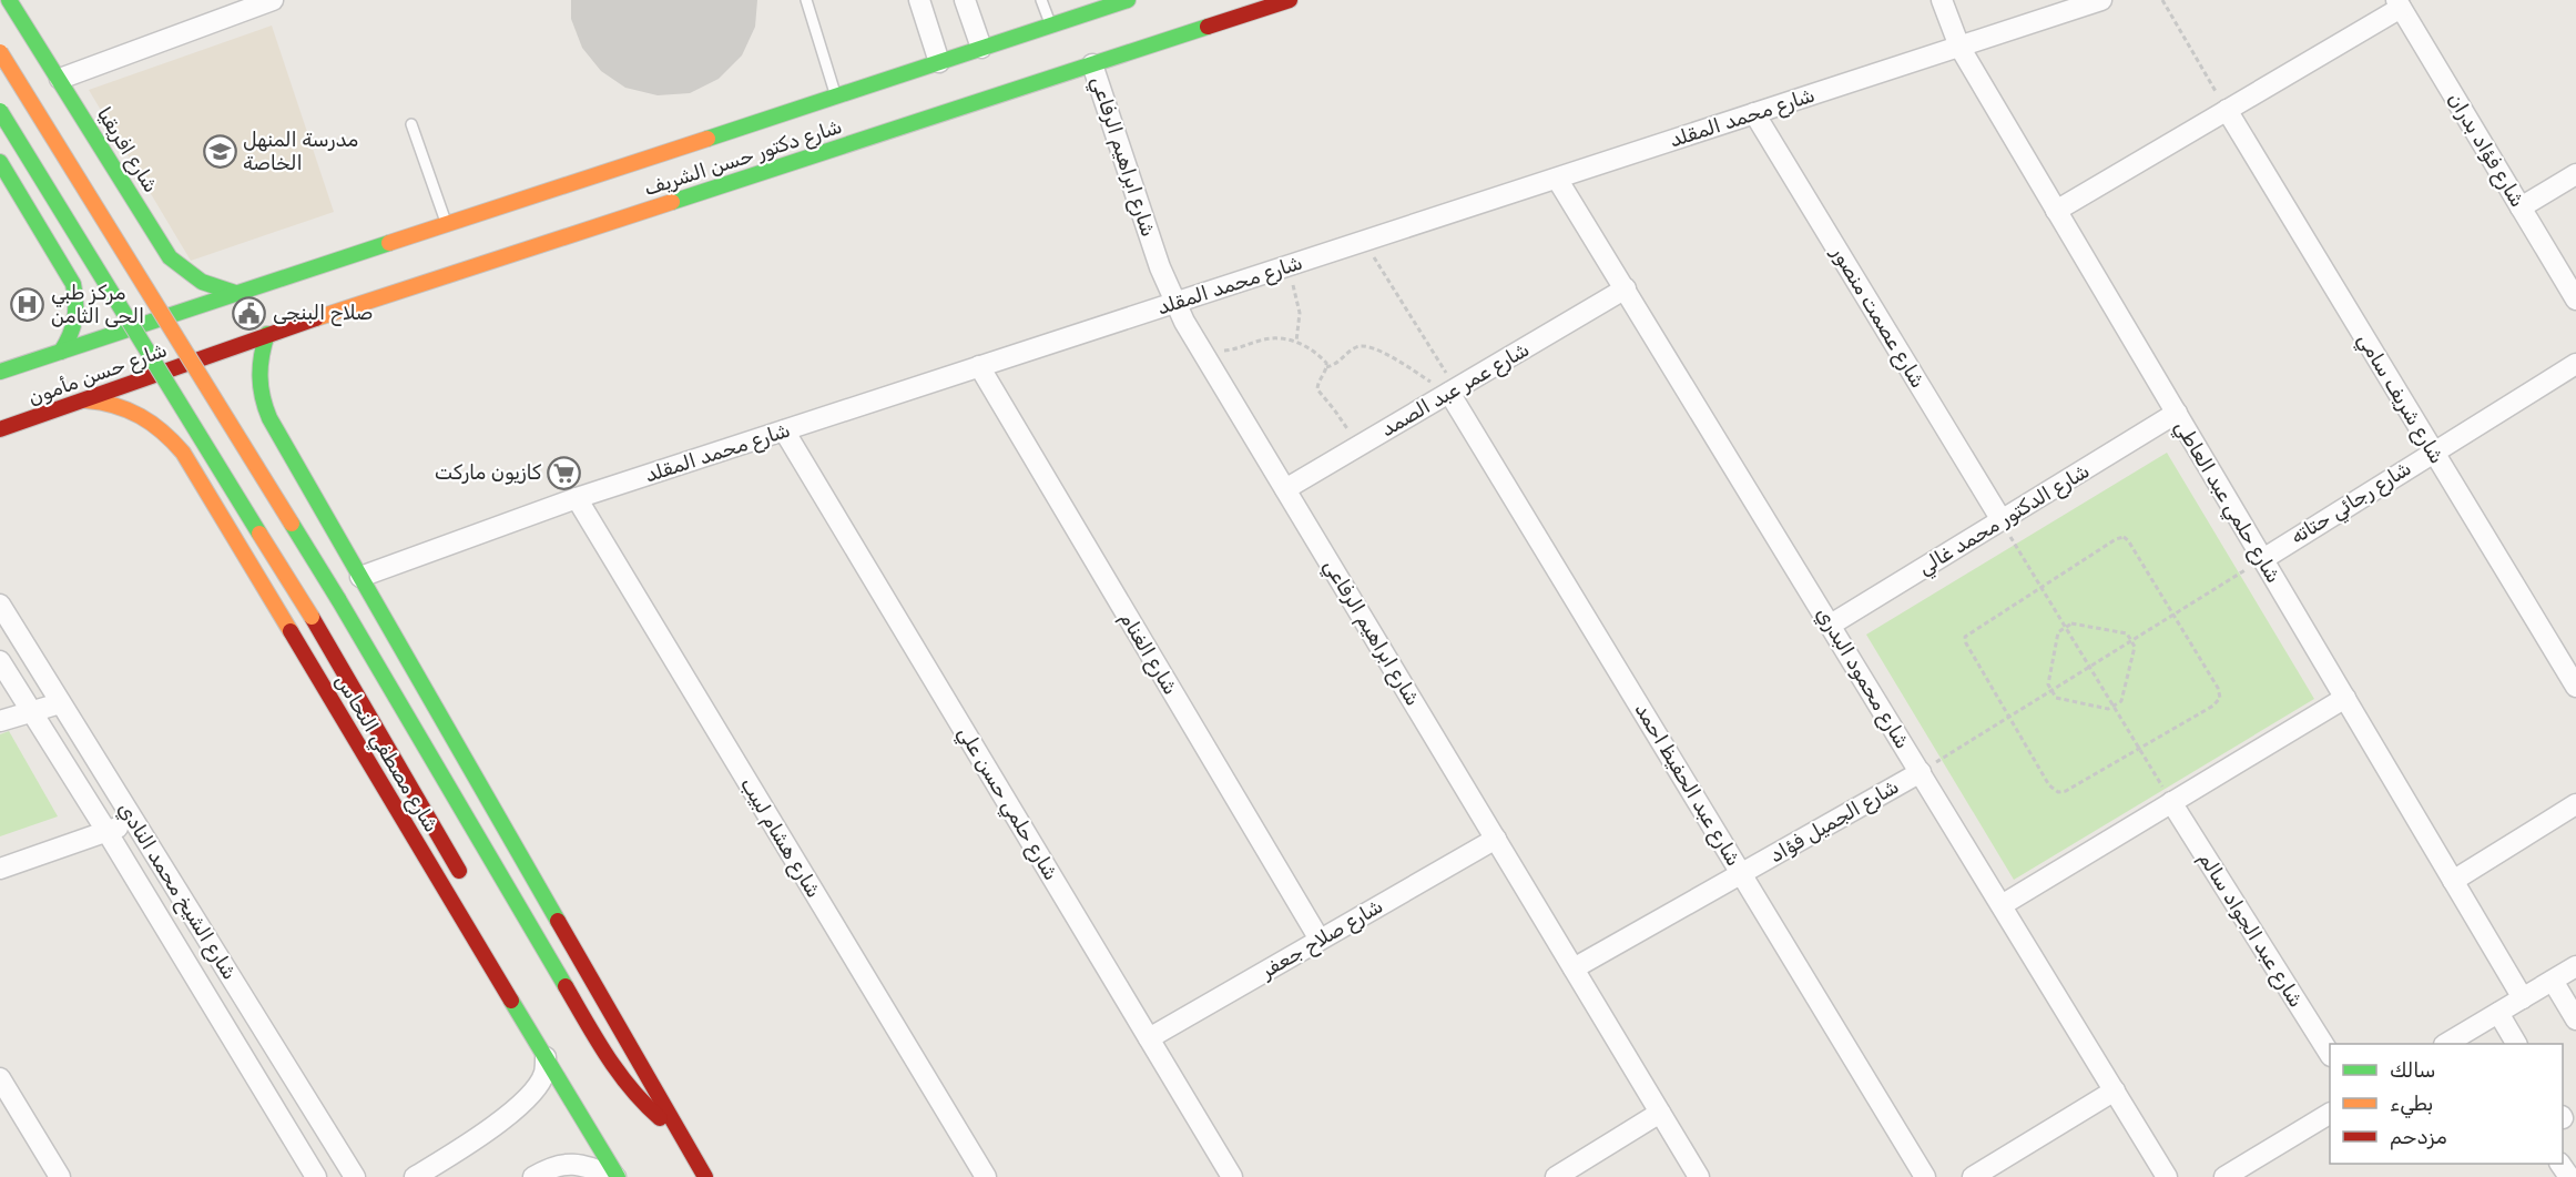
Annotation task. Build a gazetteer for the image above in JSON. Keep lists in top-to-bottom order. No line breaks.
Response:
{"streets":{"main road":["شارع افريقيا","شارع دكتور حسن الشريف","شارع حسن مأمون","شارع مصطفي النحاس"],"street":["شارع محمد المقلد","شارع فؤاد بدران","شارع ابراهيم الرفاعي","شارع عصمت منصور","شارع عمر عبد الصمد","شارع شريف سامي","شارع حلمي عبد العاطي","شارع رجائي حتاته","شارع الدكتور محمد غالي","شارع الغنام","شارع محمود البدري","شارع عبد الحفيظ احمد","شارع حلمي حسن علي","شارع الجميل فؤاد","شارع هشام لبيب","شارع الشيخ محمد النادي","شارع عبد الجواد سالم","شارع صلاح جعفر"]},"crossings":[["شارع محمد المقلد","شارع ابراهيم الرفاعي"],["شارع محمد المقلد","شارع عصمت منصور"],["شارع محمد المقلد","شارع حلمي عبد العاطي"],["شارع محمد المقلد","شارع الغنام"],["شارع محمد المقلد","شارع محمود البدري"],["شارع محمد المقلد","شارع حلمي حسن علي"],["شارع محمد المقلد","شارع هشام لبيب"],["شارع افريقيا","شارع دكتور حسن الشريف"],["شارع ابراهيم الرفاعي","شارع دكتور حسن الشريف"],["شارع ابراهيم الرفاعي","شارع عمر عبد الصمد"],["شارع ابراهيم الرفاعي","شارع الجميل فؤاد"],["شارع ابراهيم الرفاعي","شارع صلاح جعفر"],["شارع دكتور حسن الشريف","شارع حسن مأمون"],["شارع عصمت منصور","شارع الدكتور محمد غالي"],["شارع حسن مأمون","شارع مصطفي النحاس"],["شارع عمر عبد الصمد","شارع محمود البدري"],["شارع عمر عبد الصمد","شارع عبد الحفيظ احمد"],["شارع شريف سامي","شارع رجائي حتاته"],["شارع حلمي عبد العاطي","شارع رجائي حتاته"],["شارع حلمي عبد العاطي","شارع الدكتور محمد غالي"],["شارع الدكتور محمد غالي","شارع محمود البدري"],["شارع الغنام","شارع صلاح جعفر"],["شارع محمود البدري","شارع الجميل فؤاد"],["شارع عبد الحفيظ احمد","شارع الجميل فؤاد"],["شارع حلمي حسن علي","شارع صلاح جعفر"]],"places":{"school or university":["مدرسة المنهل الخاصة"],"hospital":["مركز طبي الحى الثامن"],"public building":["صلاح البنجى"],"supermarket":["كازيون ماركت"]},"legend":["سالك","بطيء","مزدحم"]}
